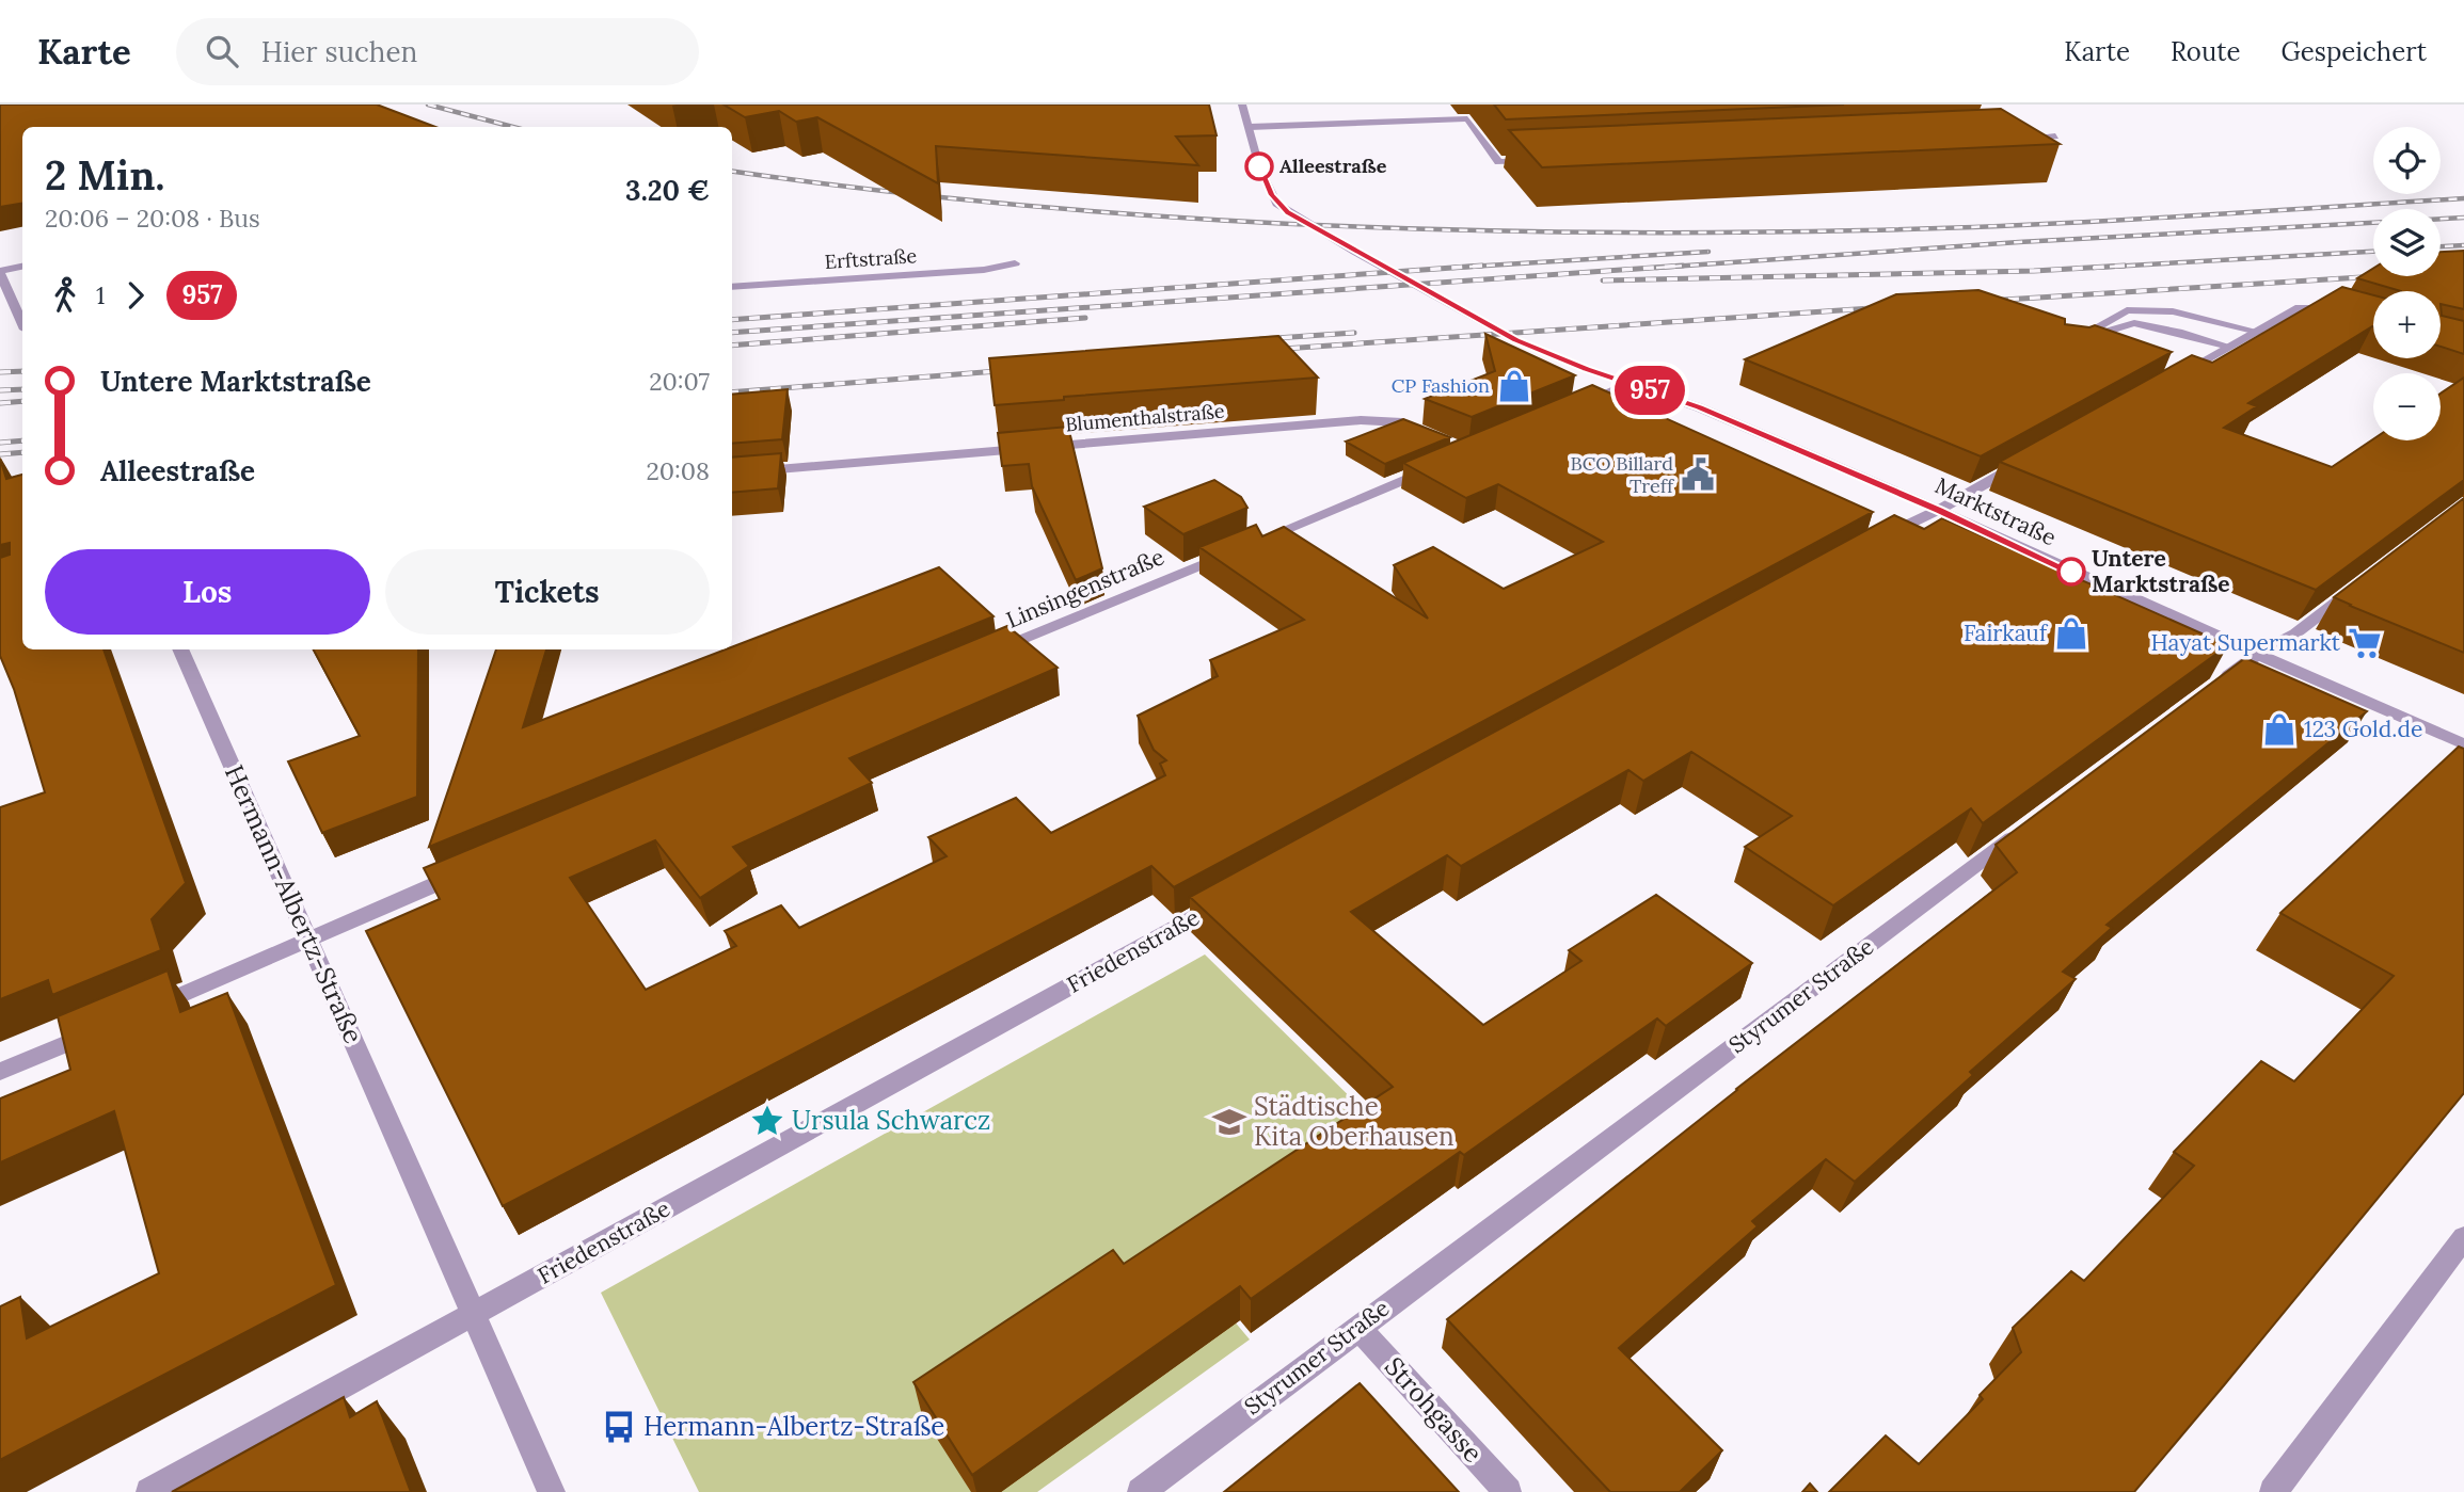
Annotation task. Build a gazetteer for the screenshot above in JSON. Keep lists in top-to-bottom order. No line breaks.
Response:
{"streets":{"street":["Erftstraße","Blumenthalstraße","Marktstraße","Linsingenstraße","Hermann-Albertz-Straße","Friedenstraße","Styrumer Straße","Strohgasse"]},"crossings":[["Hermann-Albertz-Straße","Friedenstraße"],["Styrumer Straße","Strohgasse"]],"places":{"other":["Alleestraße","Untere Marktstraße"],"shop":["CP Fashion","Fairkauf","123 Gold.de"],"public building":["BCO Billard Treff"],"supermarket":["Hayat Supermarkt"],"place":["Ursula Schwarcz"],"school or university":["Städtische Kita Oberhausen"],"bus stop":["Hermann-Albertz-Straße"]},"lines":["bus line 957"],"page":{"header":"Karte","search":"Hier suchen","nav":["Karte","Route","Gespeichert"],"on_map":"957","map_buttons":["+","−"],"heading":["2 Min.","20:06 – 20:08 · Bus","3.20 €"],"legs":["1","957"],"list":[{"name":"Untere Marktstraße","value":"20:07"},{"name":"Alleestraße","value":"20:08"}],"buttons":["Los","Tickets"]}}
